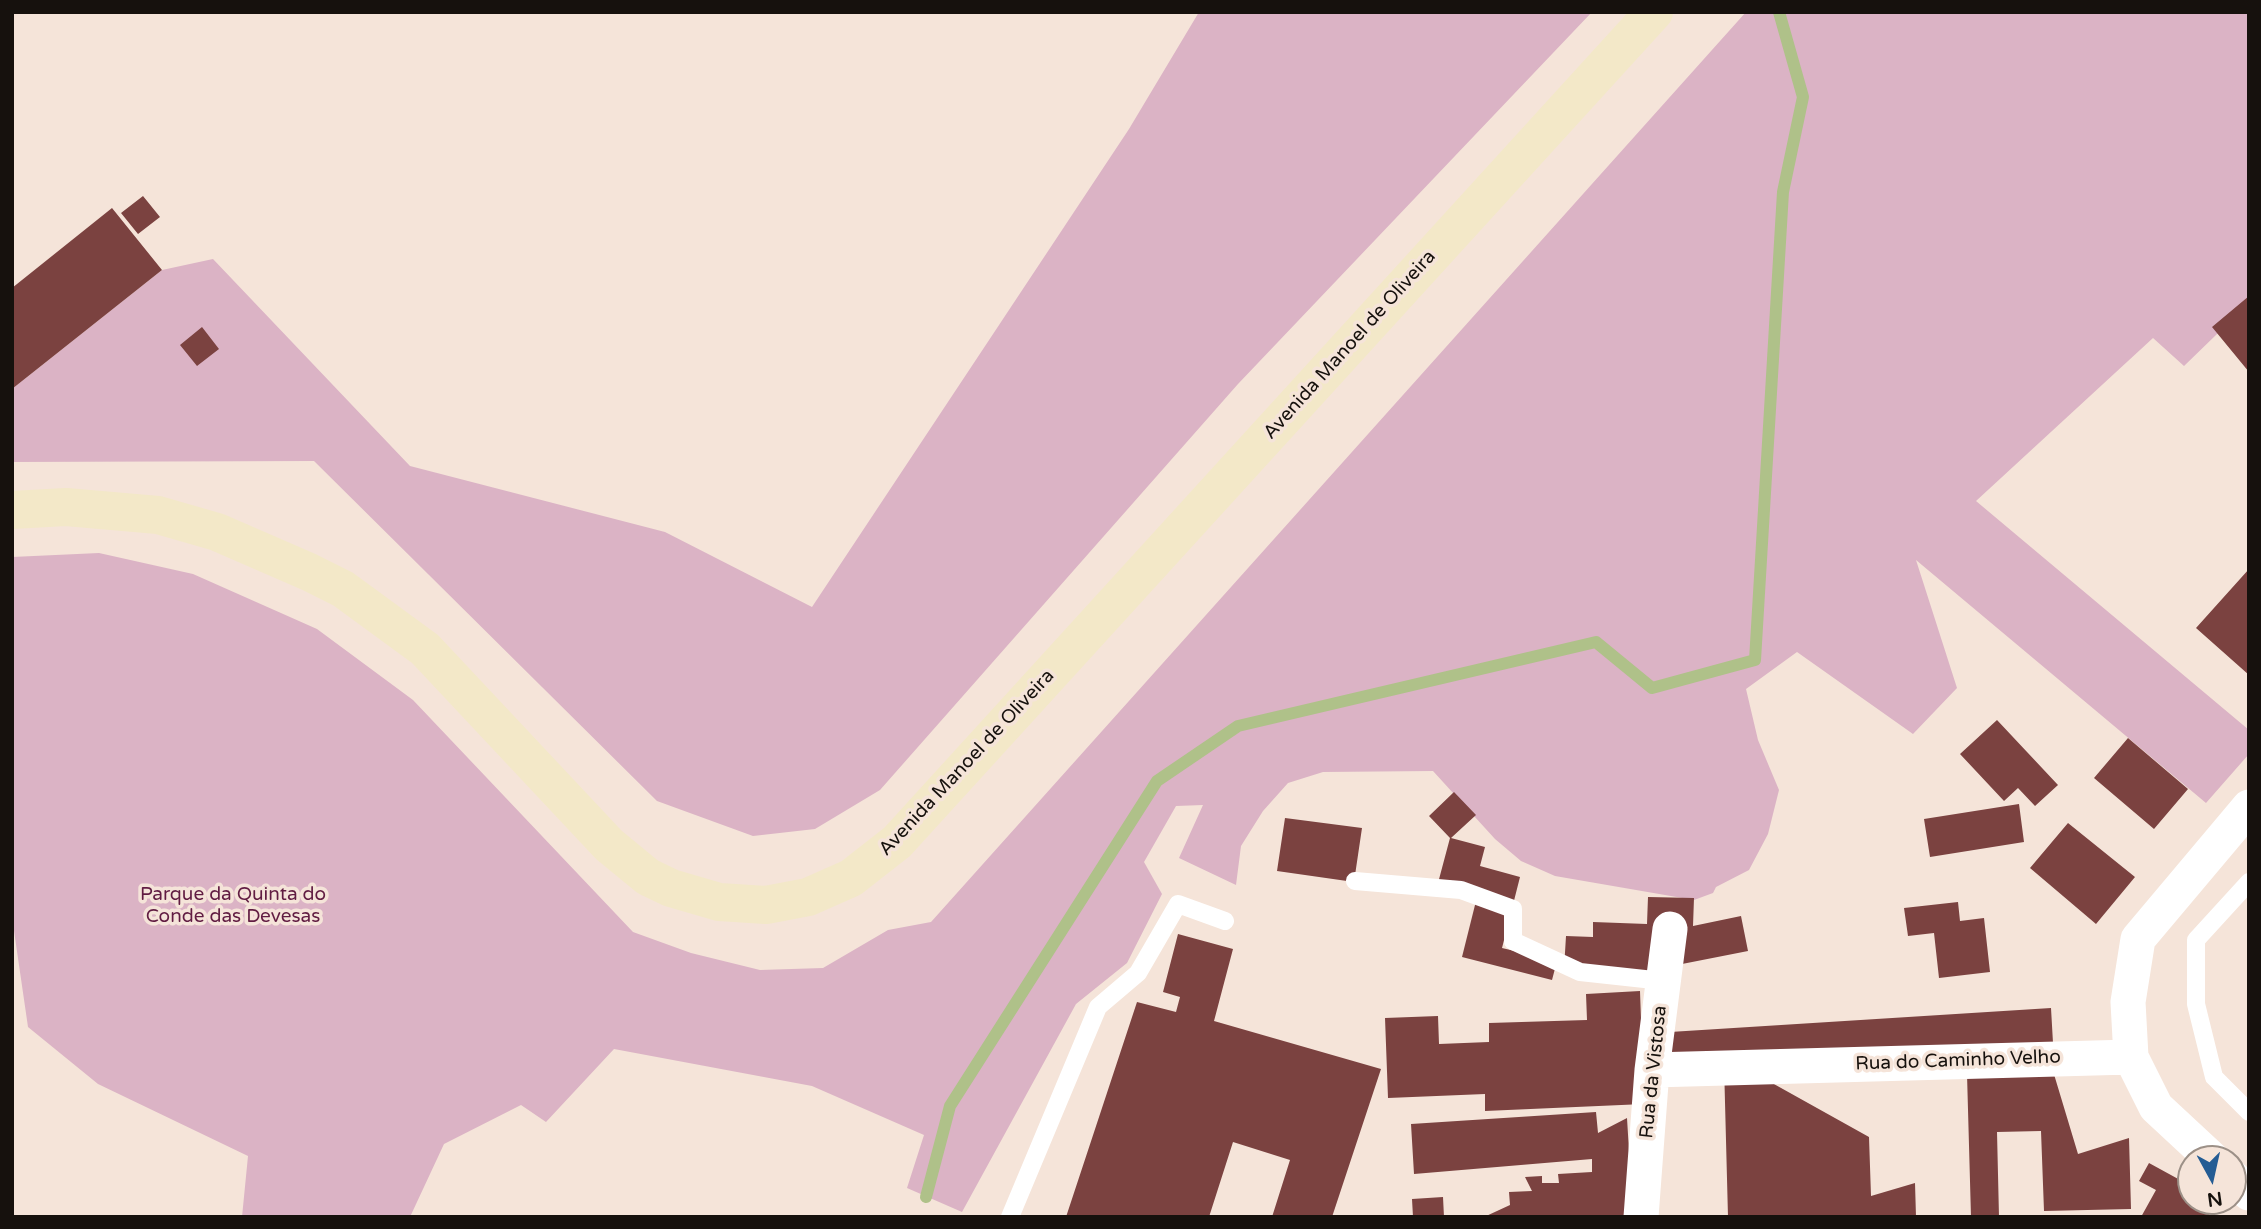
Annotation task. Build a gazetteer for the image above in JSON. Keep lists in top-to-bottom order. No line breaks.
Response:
{"streets":{"main road":["Avenida Manoel de Oliveira"],"street":["Rua do Caminho Velho","Rua da Vistosa"]},"crossings":[["Rua do Caminho Velho","Rua da Vistosa"]],"parks":["Parque da Quinta do Conde das Devesas"],"north":"bottom"}
